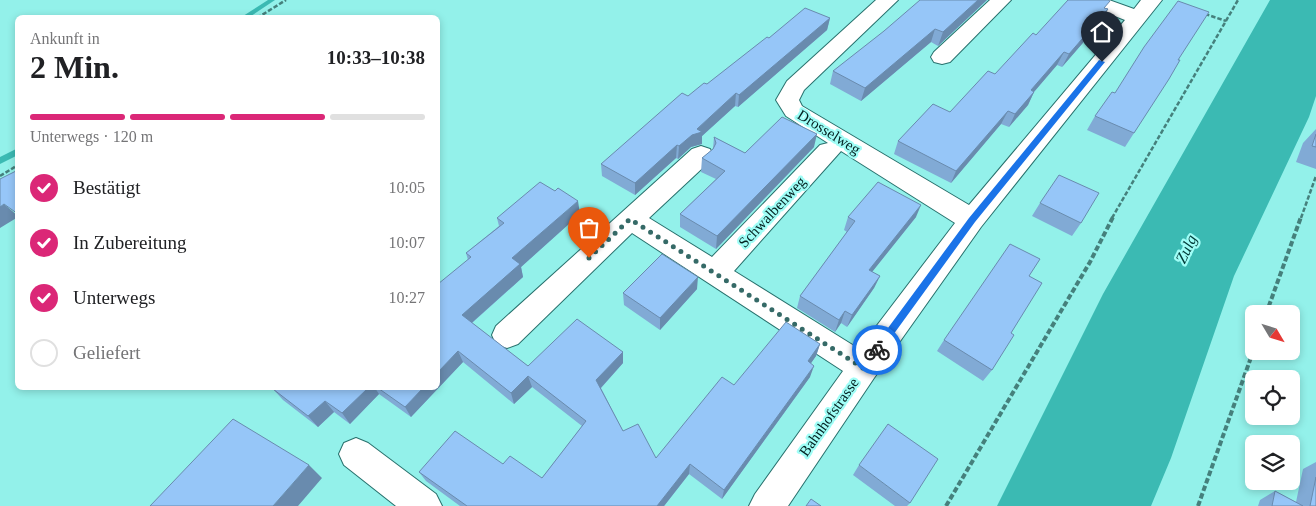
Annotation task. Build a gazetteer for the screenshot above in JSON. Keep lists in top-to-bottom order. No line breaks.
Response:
{"streets":{"street":["Drosselweg","Schwalbenweg","Bahnhofstrasse"]},"crossings":[["Drosselweg","Bahnhofstrasse"]],"water":["Zulg"],"north":"bottom right","page":{"heading":["2 Min.","Ankunft in","10:33–10:38"],"bar":"Unterwegs · 120 m","list":[["Bestätigt","10:05"],["In Zubereitung","10:07"],["Unterwegs","10:27"],"Geliefert"]}}
